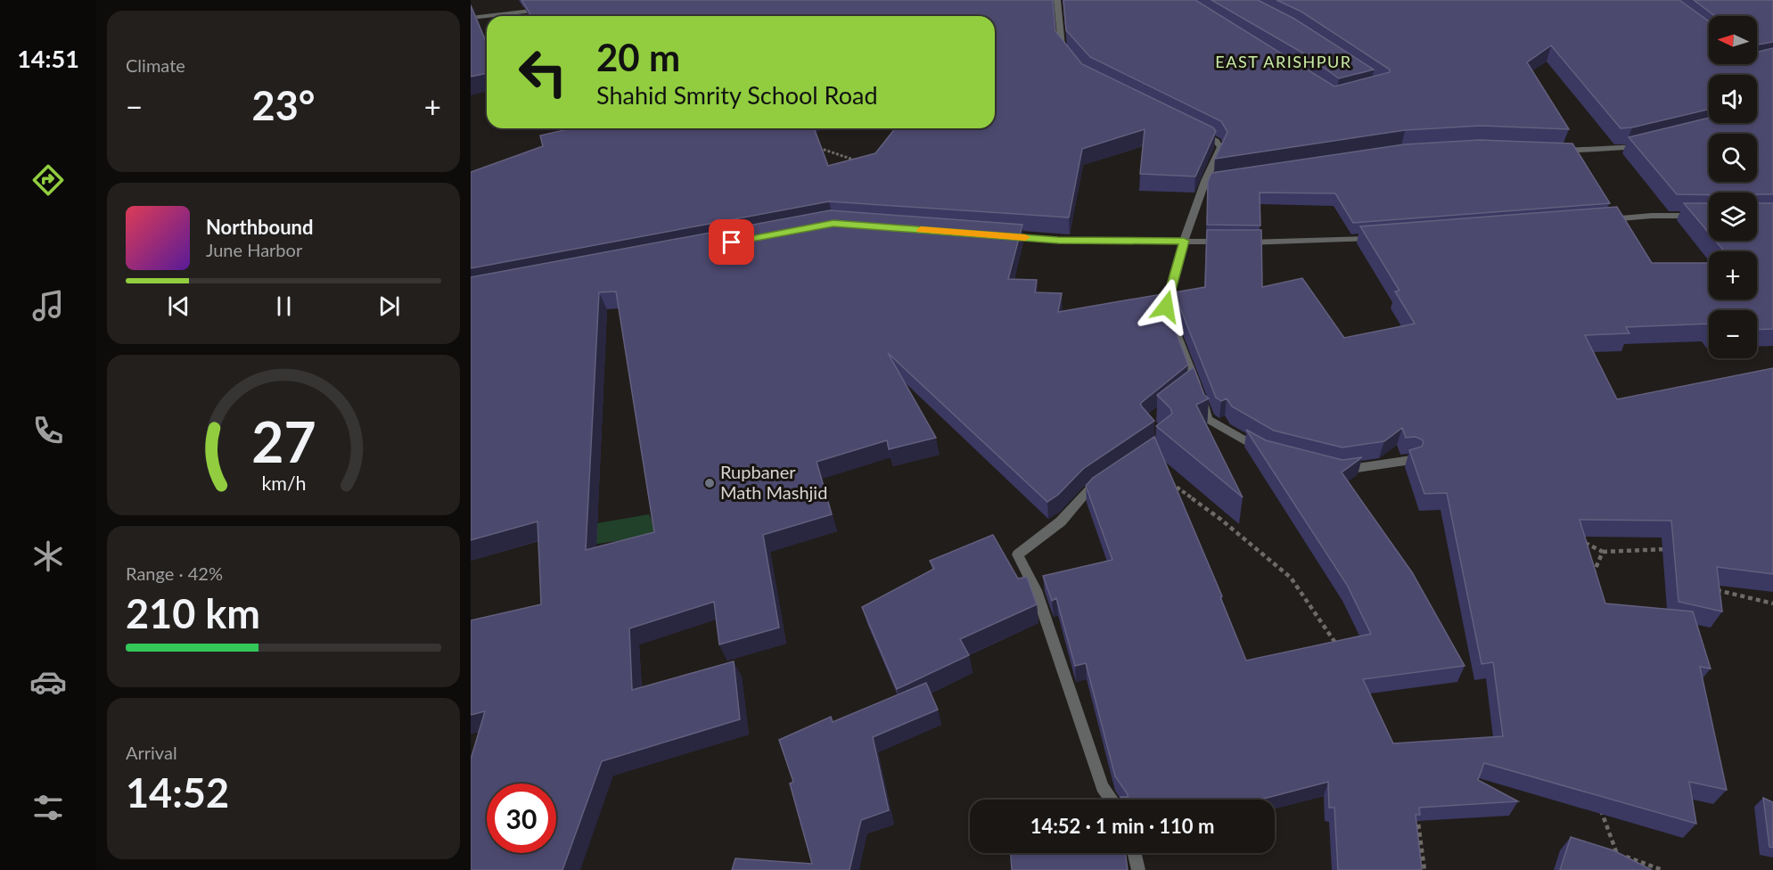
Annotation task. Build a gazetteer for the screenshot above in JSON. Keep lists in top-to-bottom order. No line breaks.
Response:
{"districts":["EAST ARISHPUR"],"places":["Rupbaner Math Mashjid"],"north":"left","page":{"tabs":"14:51","tile":["Climate",["Range · 42%","210 km"],["Arrival","14:52"]],"map_buttons":["+","−"],"turn":["20 m","Shahid Smrity School Road"],"heat":["−","23°","+"],"song":["Northbound","June Harbor"],"limit":"30","trip":"14:52 · 1 min · 110 m","gauge":["27","km/h"]}}
